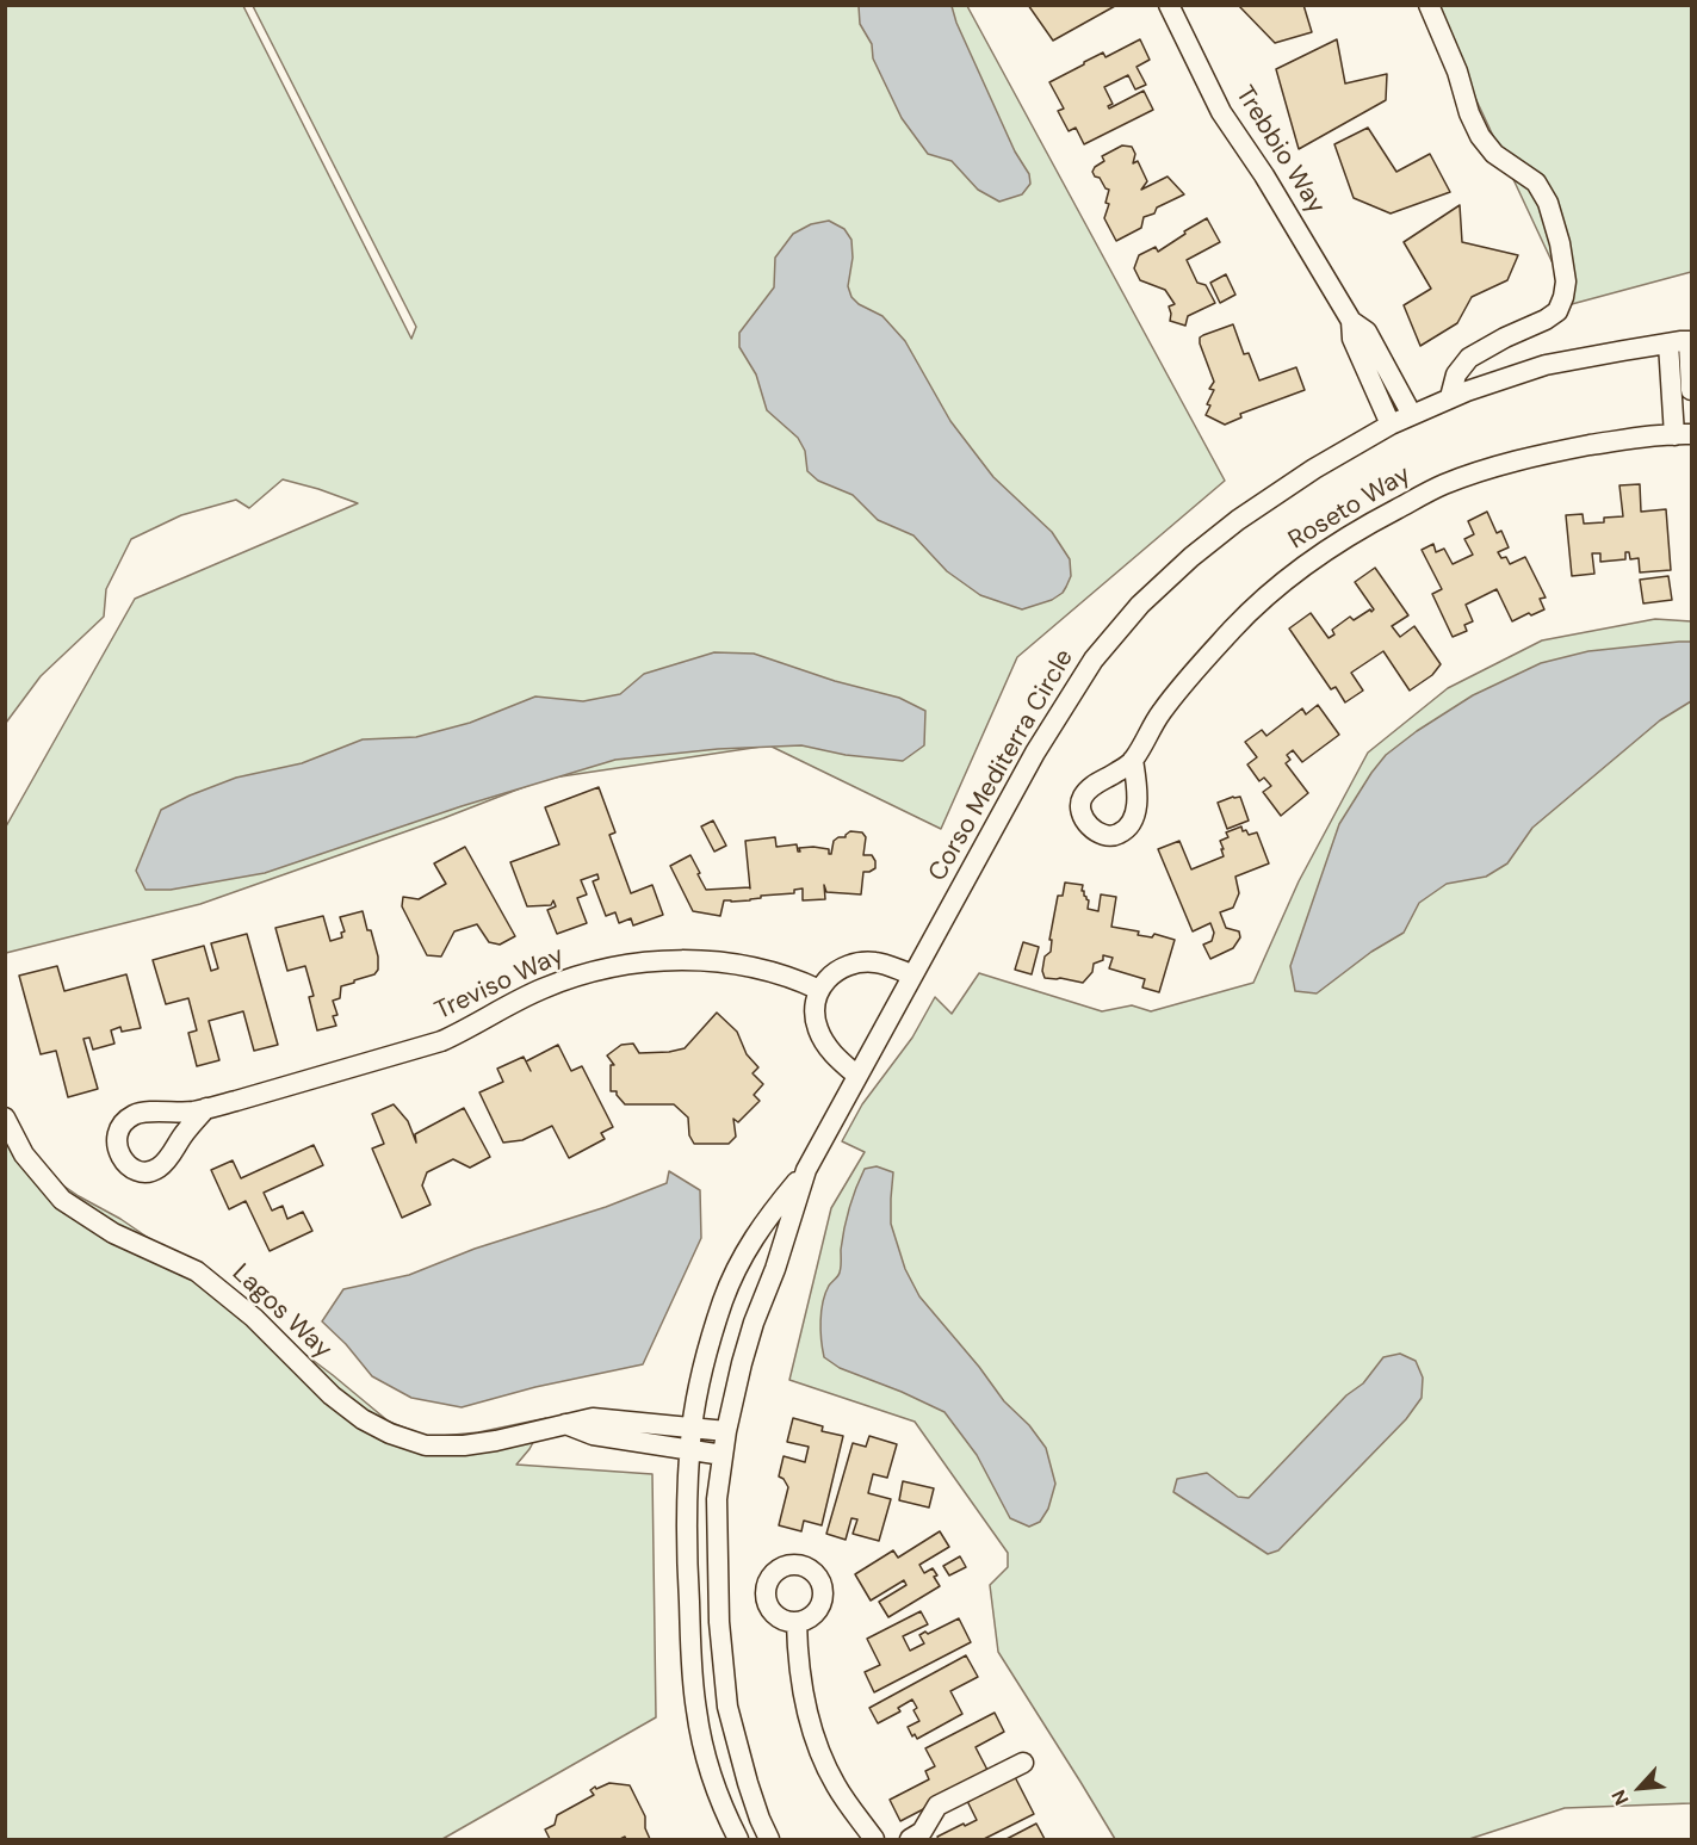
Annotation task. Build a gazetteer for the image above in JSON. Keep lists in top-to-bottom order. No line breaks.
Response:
{"streets":{"street":["Trebbio Way","Roseto Way","Corso Mediterra Circle","Treviso Way","Lagos Way"]},"crossings":[["Trebbio Way","Corso Mediterra Circle"],["Roseto Way","Corso Mediterra Circle"],["Corso Mediterra Circle","Lagos Way"]],"north":"bottom left"}
